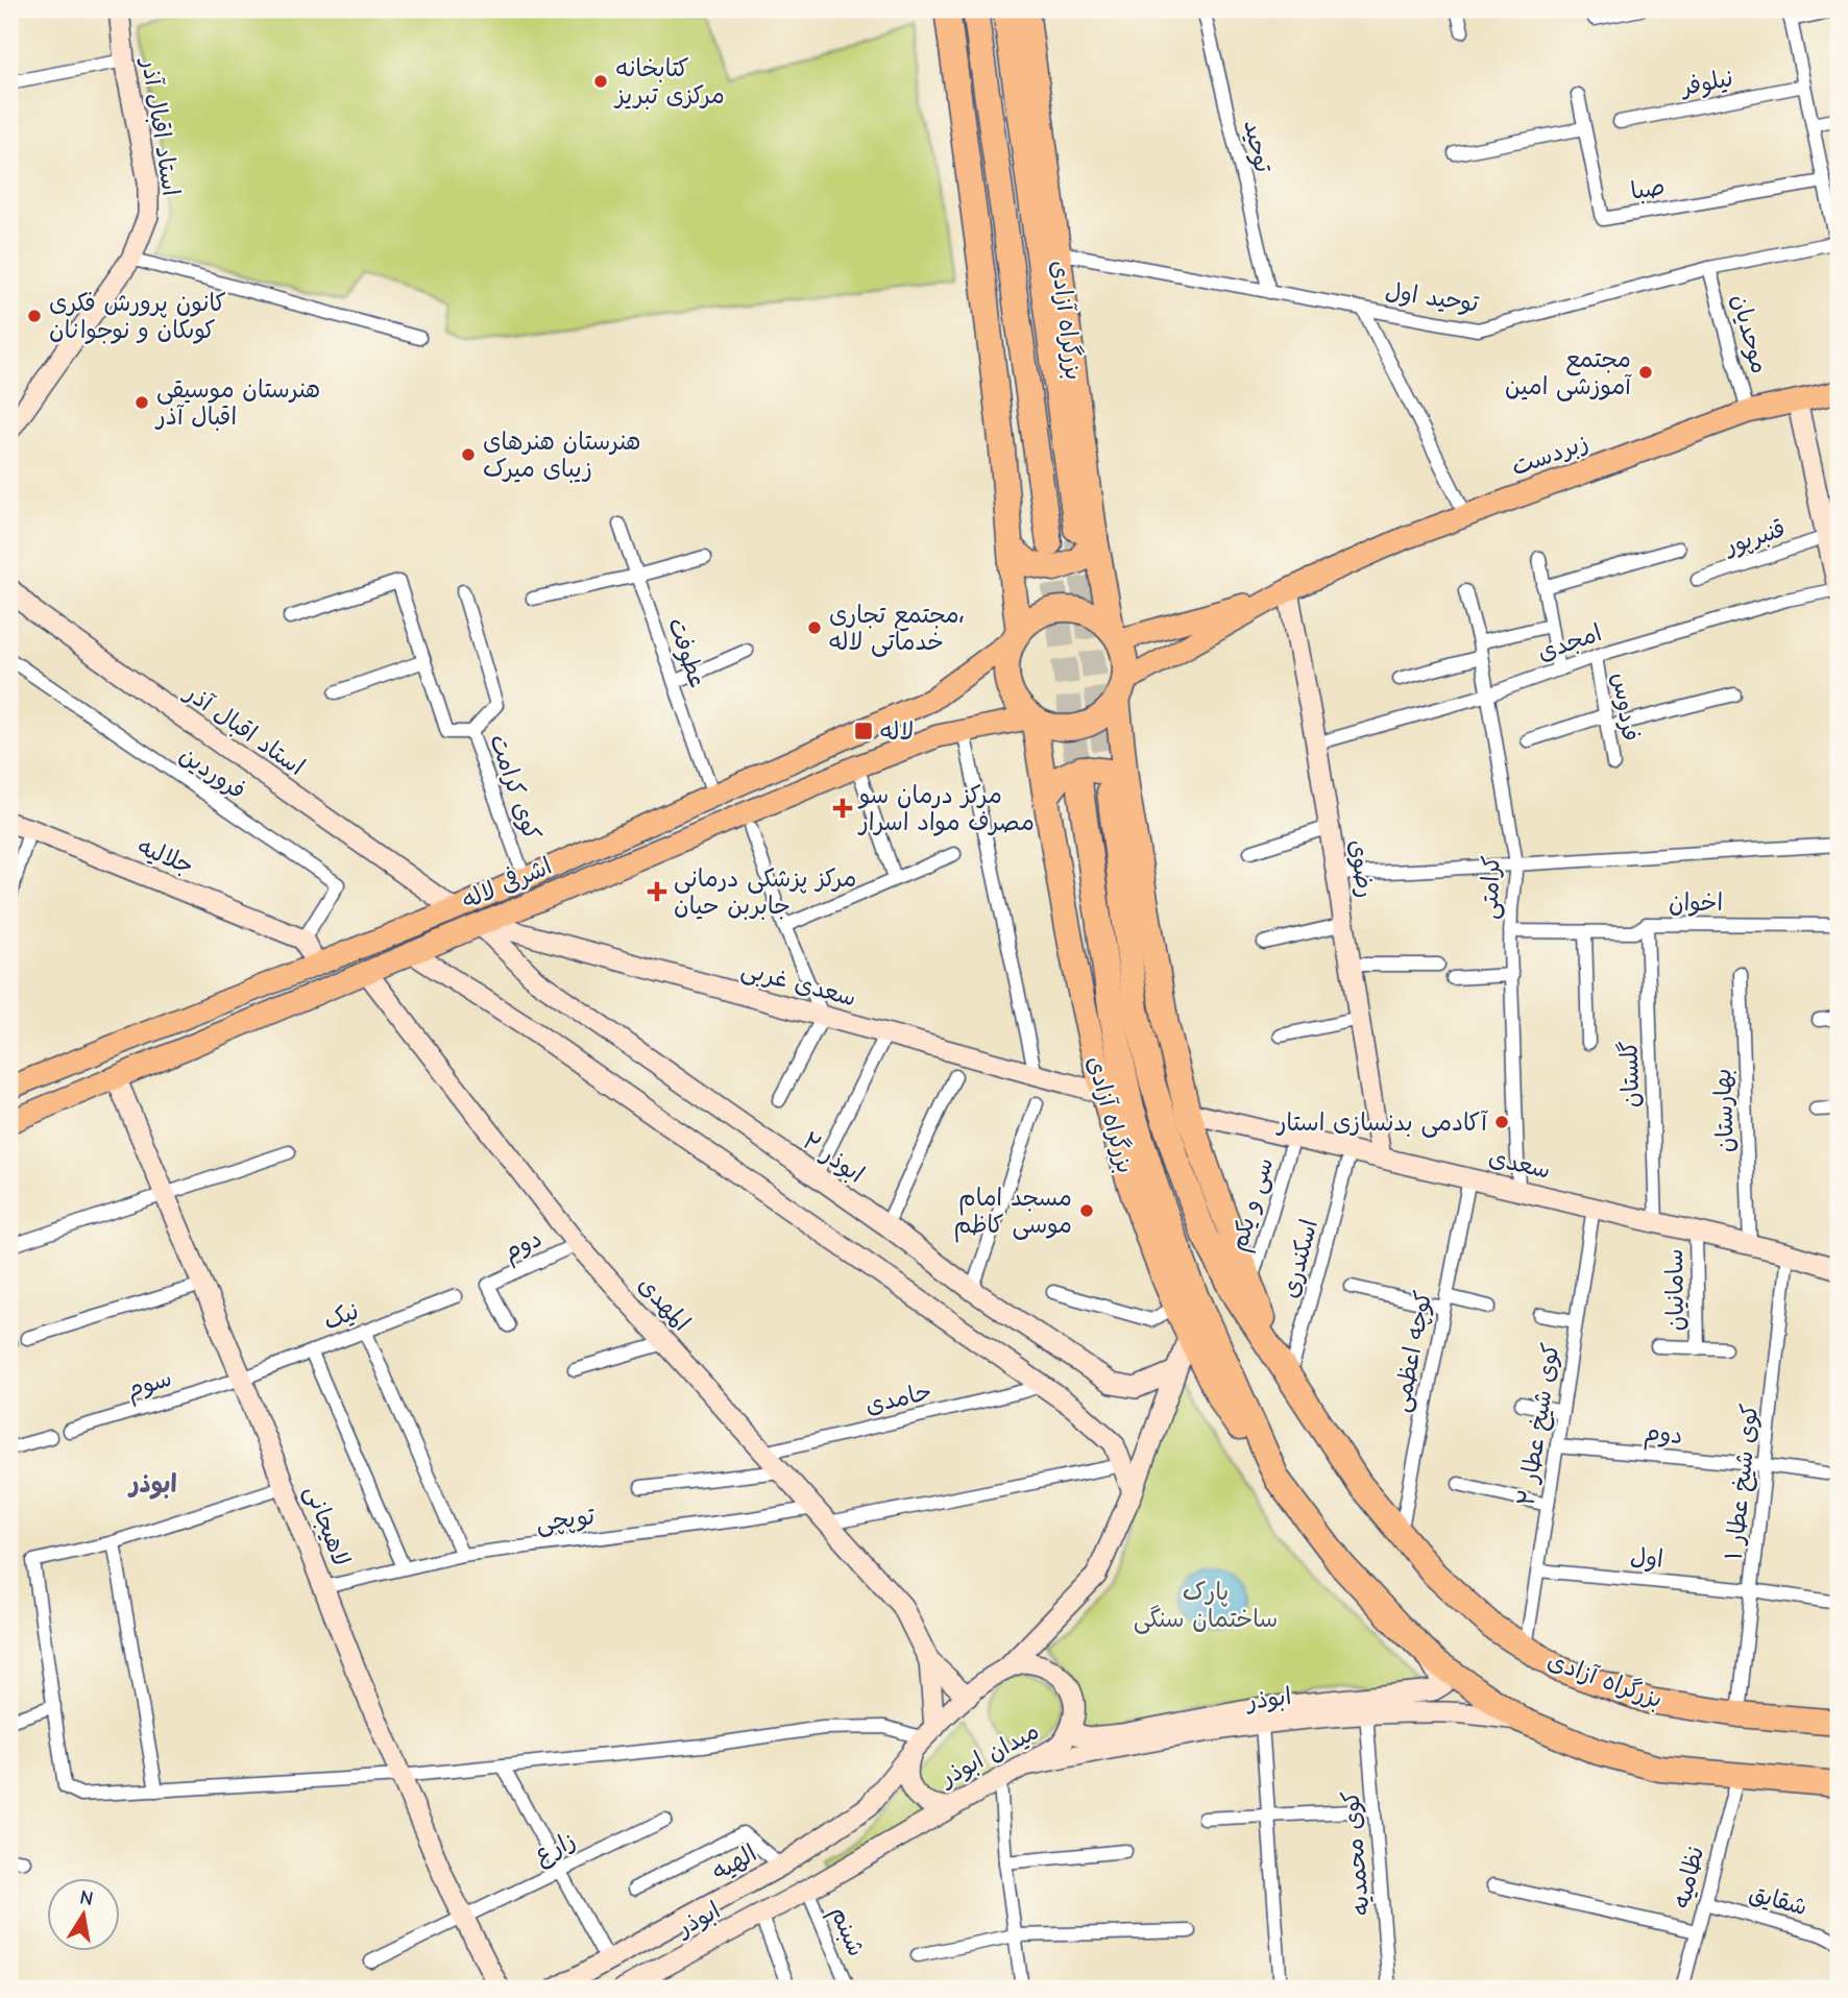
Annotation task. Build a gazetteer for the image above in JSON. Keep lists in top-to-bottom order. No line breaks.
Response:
{"streets":{"highway":["بزرگراه آزادی"],"main road":["زبردست","اشرفی لاله"],"street":["نیلوفر","استاد اقبال آذر","توحید","صبا","توحید اول","موحدیان","قنبرپور","امجدی","عطوفت","فردوس","فروردین","کوی کرامت","جلالیه","رضوی","کرامتی","اخوان","سعدی غربی","گلستان","بهارستان","ابوذر ۲","سعدی","سی و یکم","دوم","اسکندری","سامانیان","المهدی","نیک","کوچه اعظمی","سوم","حامدی","کوی شیخ عطار ۲","کوی شیخ عطار ۱","توپچی","لاهیجانی","اول","ابوذر","میدان ابوذر","زارع","کوی محمدیه","الهیه","نظامیه","شقایق","شبنم"]},"crossings":[["استاد اقبال آذر","اشرفی لاله"],["توحید","توحید اول"],["توحید اول","بزرگراه آزادی"],["توحید اول","موحدیان"],["بزرگراه آزادی","زبردست"],["بزرگراه آزادی","اشرفی لاله"],["بزرگراه آزادی","سعدی غربی"],["بزرگراه آزادی","سعدی"],["بزرگراه آزادی","سی و یکم"],["بزرگراه آزادی","اسکندری"],["بزرگراه آزادی","کوچه اعظمی"],["بزرگراه آزادی","کوی شیخ عطار ۲"],["بزرگراه آزادی","کوی شیخ عطار ۱"],["بزرگراه آزادی","ابوذر"],["بزرگراه آزادی","نظامیه"],["موحدیان","زبردست"],["زبردست","رضوی"],["زبردست","اشرفی لاله"],["امجدی","فردوس"],["امجدی","رضوی"],["امجدی","کرامتی"],["عطوفت","اشرفی لاله"],["فروردین","جلالیه"],["کوی کرامت","اشرفی لاله"],["رضوی","سعدی"],["اشرفی لاله","سعدی غربی"],["اشرفی لاله","ابوذر ۲"],["اشرفی لاله","المهدی"],["اشرفی لاله","لاهیجانی"],["کرامتی","اخوان"],["کرامتی","سعدی"],["اخوان","گلستان"],["سعدی غربی","ابوذر ۲"],["گلستان","سعدی"],["بهارستان","سعدی"],["سعدی","سی و یکم"],["سعدی","اسکندری"],["سعدی","سامانیان"],["سعدی","کوچه اعظمی"],["سعدی","کوی شیخ عطار ۲"],["سعدی","کوی شیخ عطار ۱"],["دوم","المهدی"],["دوم","کوی شیخ عطار ۲"],["دوم","کوی شیخ عطار ۱"],["المهدی","حامدی"],["المهدی","توپچی"],["المهدی","میدان ابوذر"],["المهدی","الهیه"],["نیک","سوم"],["نیک","لاهیجانی"],["سوم","لاهیجانی"],["کوی شیخ عطار ۲","اول"],["کوی شیخ عطار ۱","اول"],["توپچی","لاهیجانی"],["لاهیجانی","زارع"],["ابوذر","میدان ابوذر"],["ابوذر","کوی محمدیه"],["ابوذر","شبنم"],["میدان ابوذر","الهیه"],["نظامیه","شقایق"]],"districts":["ابوذر"],"parks":["پارک ساختمان سنگی"],"places":{"other":["کتابخانه مرکزى تبریز","کانون پرورش فکرى کوىکان و نوجوانان","مجتمع آموزشی امین","هنرستان موسیقی اقبال آذر","هنرستان هنرهای زیبای میرک","مجتمع تجاری، خدماتی لاله","آکادمی بدنسازی استار","مسجد امام موسی کاظم"],"transit":["لاله"],"health":["مرکز درمان سو مصرف مواد اسرار","مرکز پزشکی درمانی جابربن حیان"]},"north":"top"}
